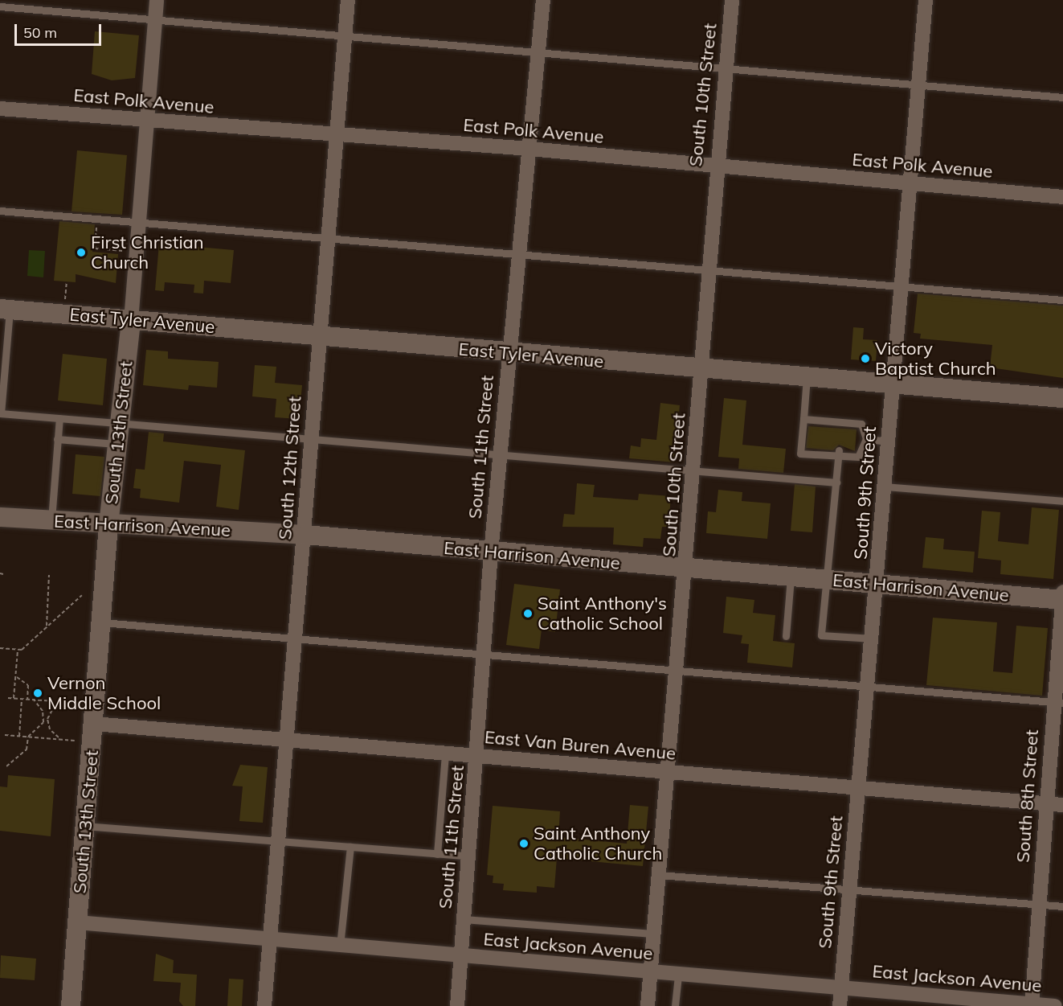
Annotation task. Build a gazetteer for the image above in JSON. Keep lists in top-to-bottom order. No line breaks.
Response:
{"streets":{"main road":["East Tyler Avenue","South 13th Street","East Harrison Avenue"],"street":["South 10th Street","East Polk Avenue","South 11th Street","South 12th Street","South 9th Street","East Van Buren Avenue","South 8th Street","East Jackson Avenue"]},"crossings":[["South 10th Street","East Polk Avenue"],["South 10th Street","East Tyler Avenue"],["South 10th Street","East Harrison Avenue"],["South 10th Street","East Van Buren Avenue"],["South 10th Street","East Jackson Avenue"],["East Polk Avenue","South 13th Street"],["East Polk Avenue","South 11th Street"],["East Polk Avenue","South 12th Street"],["East Polk Avenue","South 9th Street"],["East Tyler Avenue","South 13th Street"],["East Tyler Avenue","South 11th Street"],["East Tyler Avenue","South 12th Street"],["East Tyler Avenue","South 9th Street"],["South 13th Street","East Harrison Avenue"],["South 13th Street","East Van Buren Avenue"],["South 13th Street","East Jackson Avenue"],["South 11th Street","East Harrison Avenue"],["South 11th Street","East Van Buren Avenue"],["South 11th Street","East Jackson Avenue"],["South 12th Street","East Harrison Avenue"],["South 12th Street","East Van Buren Avenue"],["South 12th Street","East Jackson Avenue"],["South 9th Street","East Harrison Avenue"],["South 9th Street","East Van Buren Avenue"],["South 9th Street","East Jackson Avenue"],["East Harrison Avenue","South 8th Street"],["East Van Buren Avenue","South 8th Street"],["South 8th Street","East Jackson Avenue"]],"places":["First Christian Church","Victory Baptist Church","Saint Anthony's Catholic School","Vernon Middle School","Saint Anthony Catholic Church"],"scale_bar":"50 m"}
